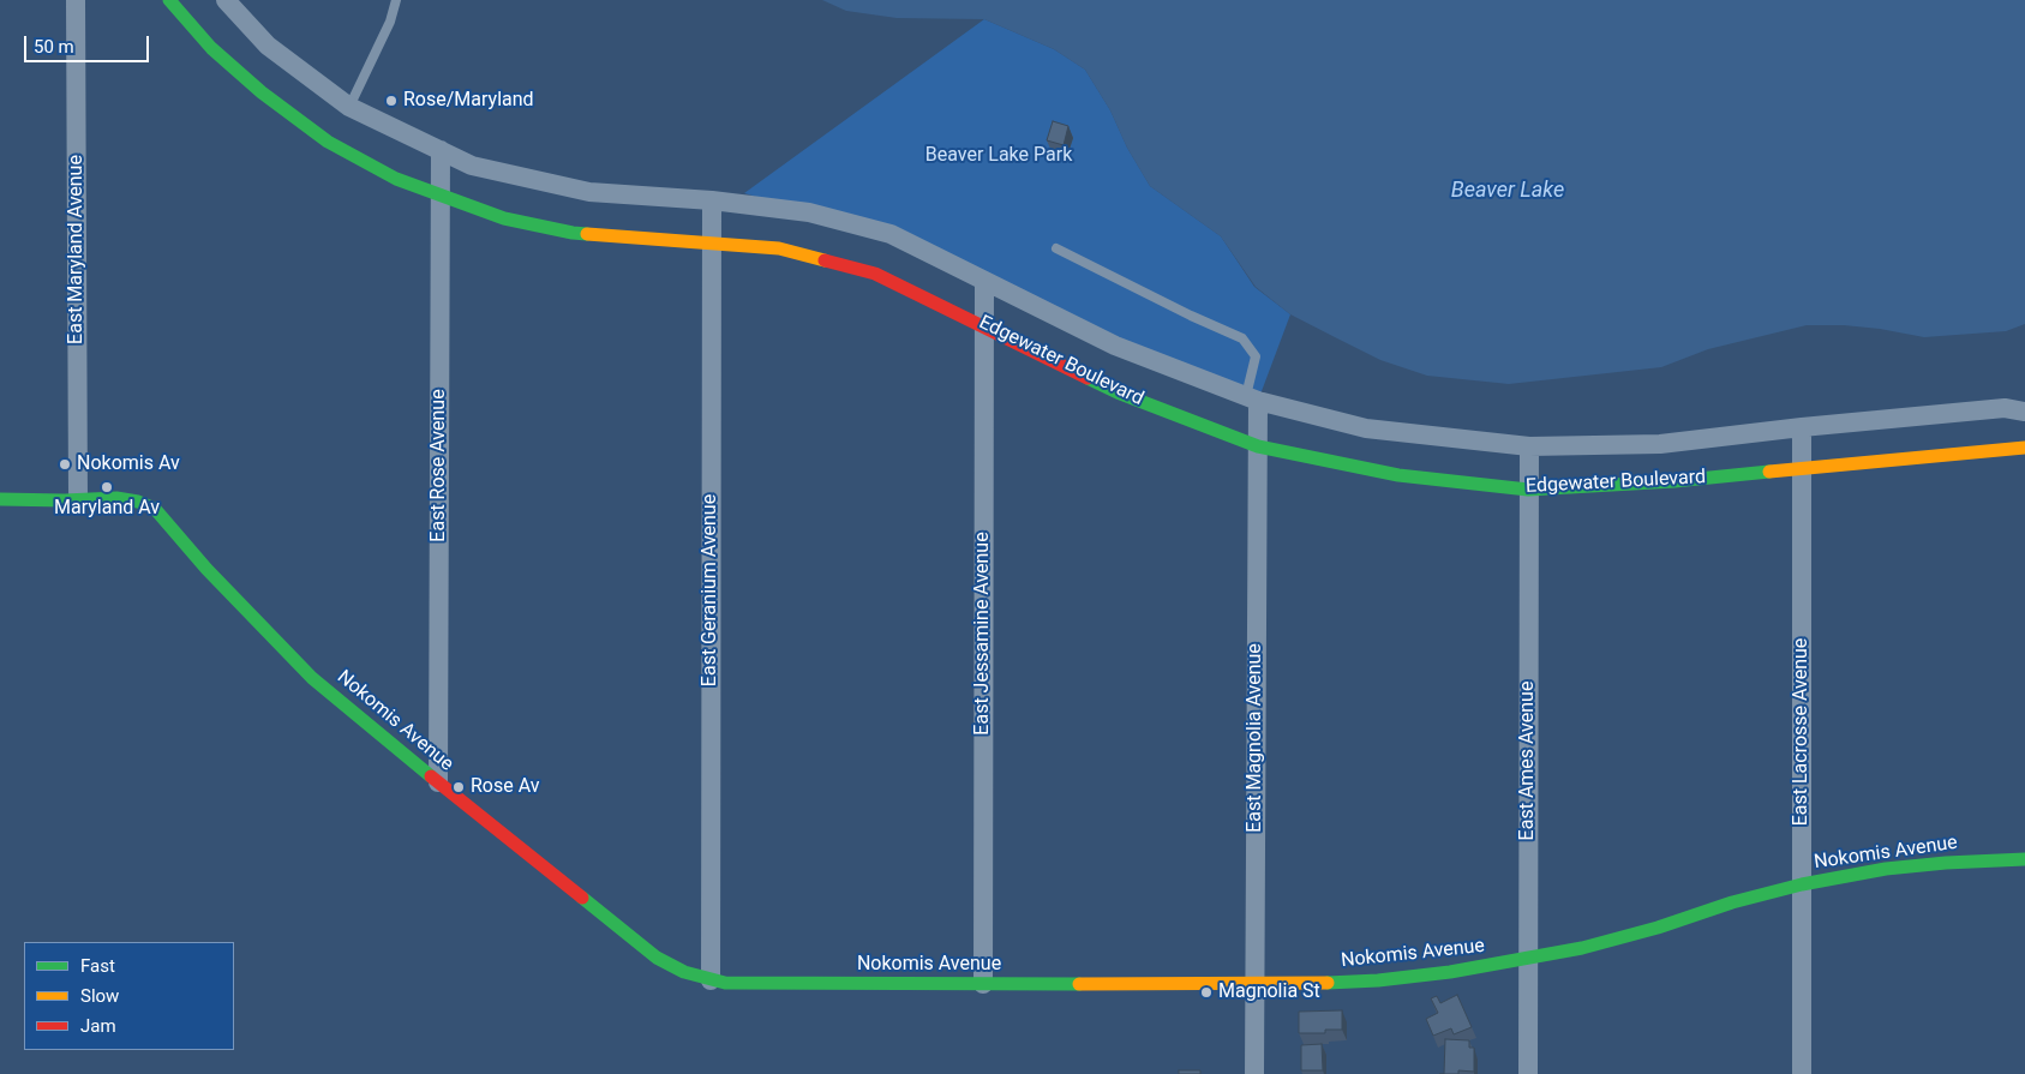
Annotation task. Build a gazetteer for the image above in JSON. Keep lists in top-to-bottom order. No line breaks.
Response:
{"streets":{"street":["East Maryland Avenue","Edgewater Boulevard","East Rose Avenue","East Geranium Avenue","East Jessamine Avenue","Nokomis Avenue","East Lacrosse Avenue","East Magnolia Avenue","East Ames Avenue"]},"crossings":[["East Maryland Avenue","Nokomis Avenue"],["Edgewater Boulevard","East Rose Avenue"],["Edgewater Boulevard","East Geranium Avenue"],["Edgewater Boulevard","East Jessamine Avenue"],["Edgewater Boulevard","East Lacrosse Avenue"],["Edgewater Boulevard","East Magnolia Avenue"],["Edgewater Boulevard","East Ames Avenue"],["East Rose Avenue","Nokomis Avenue"],["East Geranium Avenue","Nokomis Avenue"],["East Jessamine Avenue","Nokomis Avenue"],["Nokomis Avenue","East Lacrosse Avenue"],["Nokomis Avenue","East Magnolia Avenue"],["Nokomis Avenue","East Ames Avenue"]],"water":["Beaver Lake"],"parks":["Beaver Lake Park"],"places":["Rose/Maryland","Nokomis Av","Maryland Av","Rose Av","Magnolia St"],"legend":["Fast","Slow","Jam"],"scale_bar":"50 m"}
